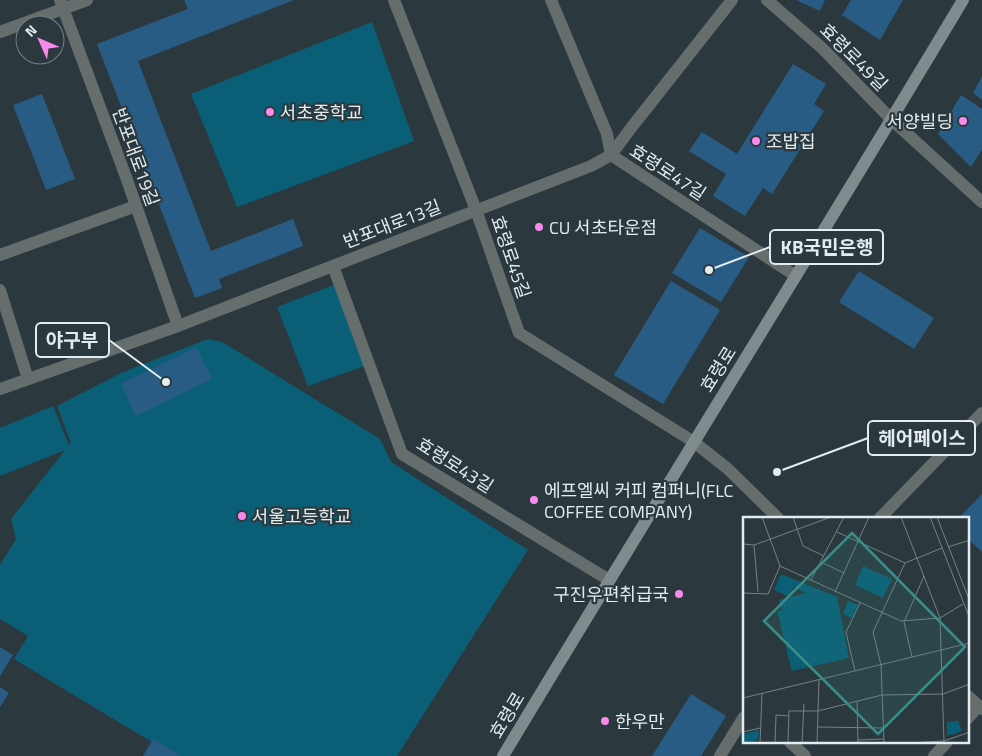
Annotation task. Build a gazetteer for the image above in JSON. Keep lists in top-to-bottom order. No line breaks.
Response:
{"streets":{"main road":["효령로"],"street":["효령로49길","반포대로19길","효령로47길","반포대로13길","효령로45길","효령로43길"]},"crossings":[["효령로49길","효령로"],["반포대로19길","반포대로13길"],["효령로47길","반포대로13길"],["효령로47길","효령로"],["반포대로13길","효령로45길"],["반포대로13길","효령로43길"],["효령로45길","효령로"],["효령로","효령로43길"]],"places":["서초중학교","서양빌딩","조밥집","CU 서초타운점","KB국민은행","야구부","헤어페이스","에프엘씨 커피 컴퍼니(FLC COFFEE COMPANY)","서울고등학교","구진우편취급국","한우만"],"north":"top left"}
